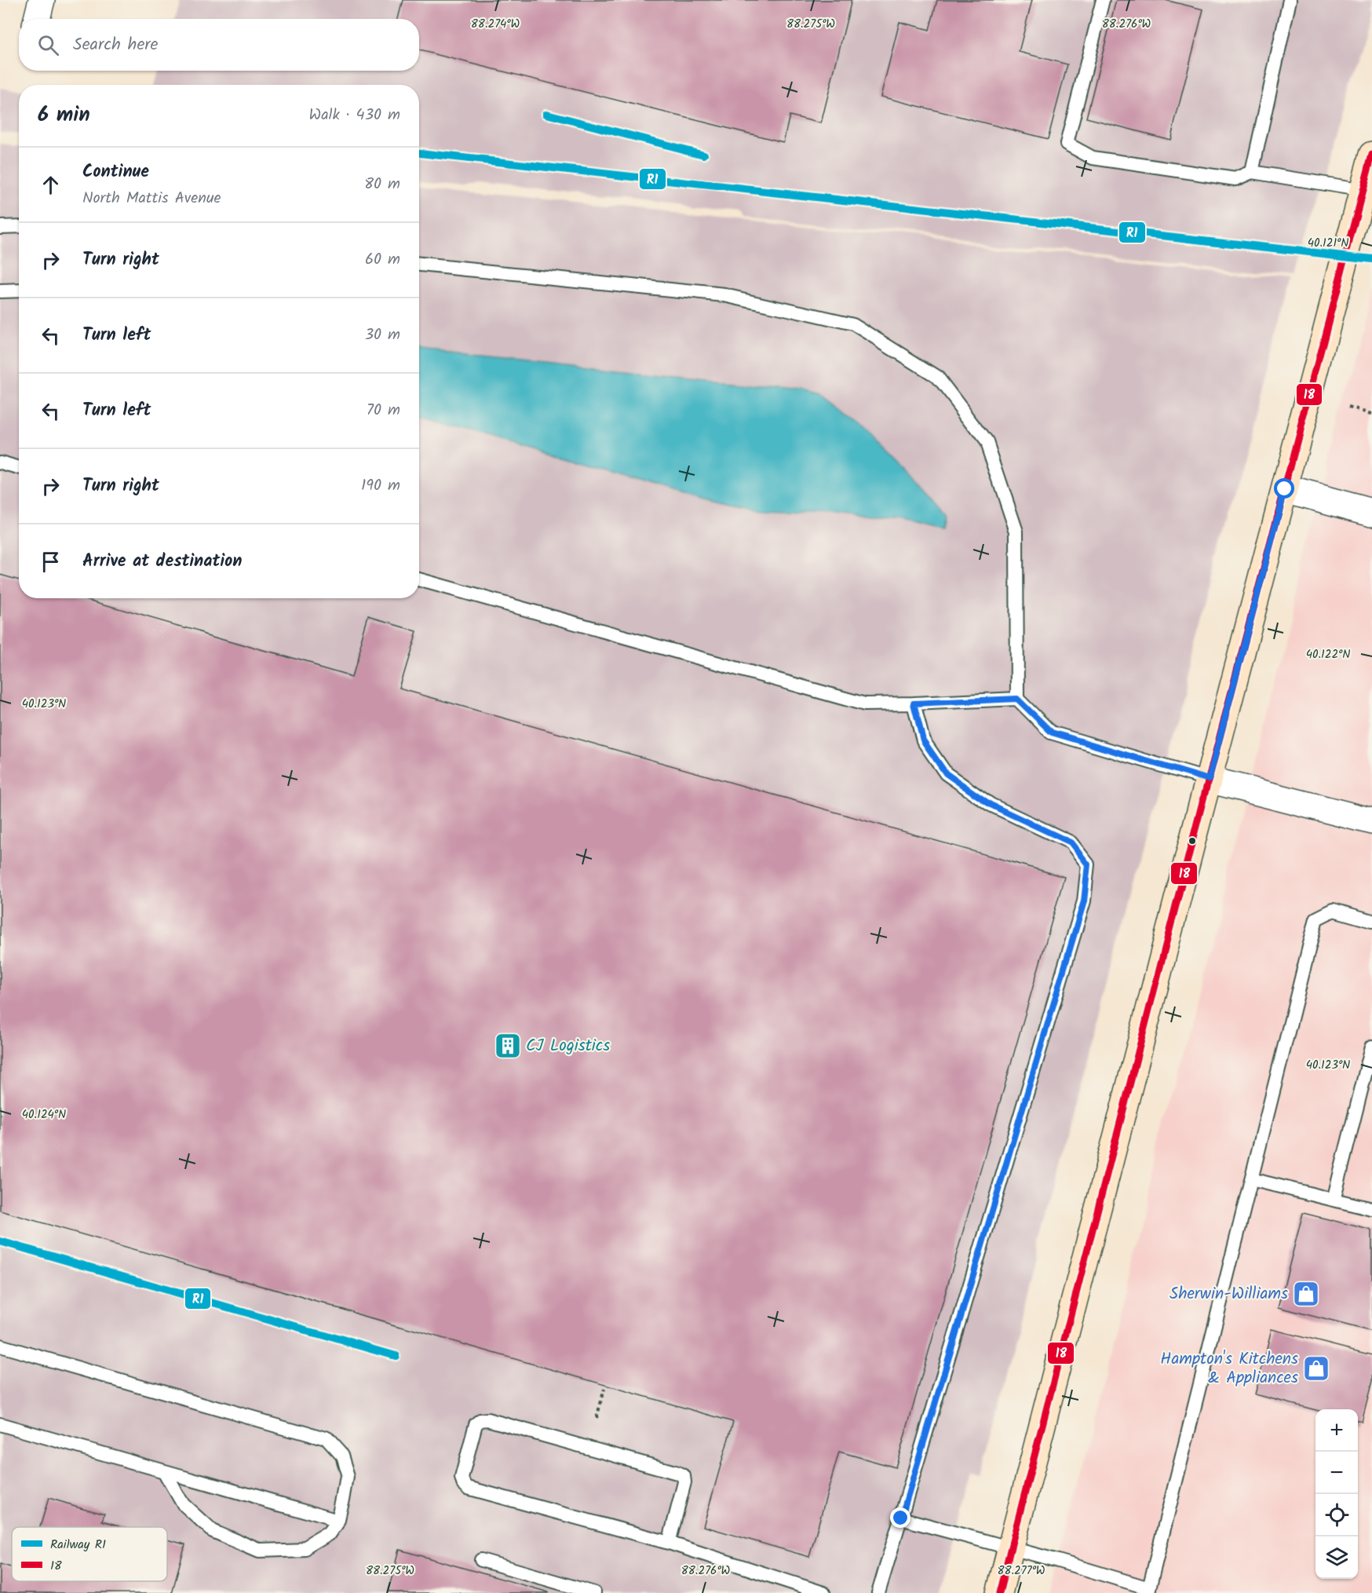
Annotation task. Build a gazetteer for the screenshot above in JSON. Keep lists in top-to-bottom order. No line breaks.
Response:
{"places":{"building":["CJ Logistics"],"shop":["Sherwin-Williams","Hampton's Kitchens & Appliances"]},"lines":["rail line R1","transit line 18"],"legend":["Railway R1","18"],"page":{"search":"Search here","heading":["6 min","Walk · 430 m"],"list":[["Continue","North Mattis Avenue","80 m"],["Turn right","60 m"],["Turn left","30 m"],["Turn left","70 m"],["Turn right","190 m"],"Arrive at destination"],"map_buttons":["+","−"]},"coordinates":["88.274°W","88.275°W","88.276°W","40.121°N","40.122°N","40.123°N","40.124°N","88.277°W"]}
